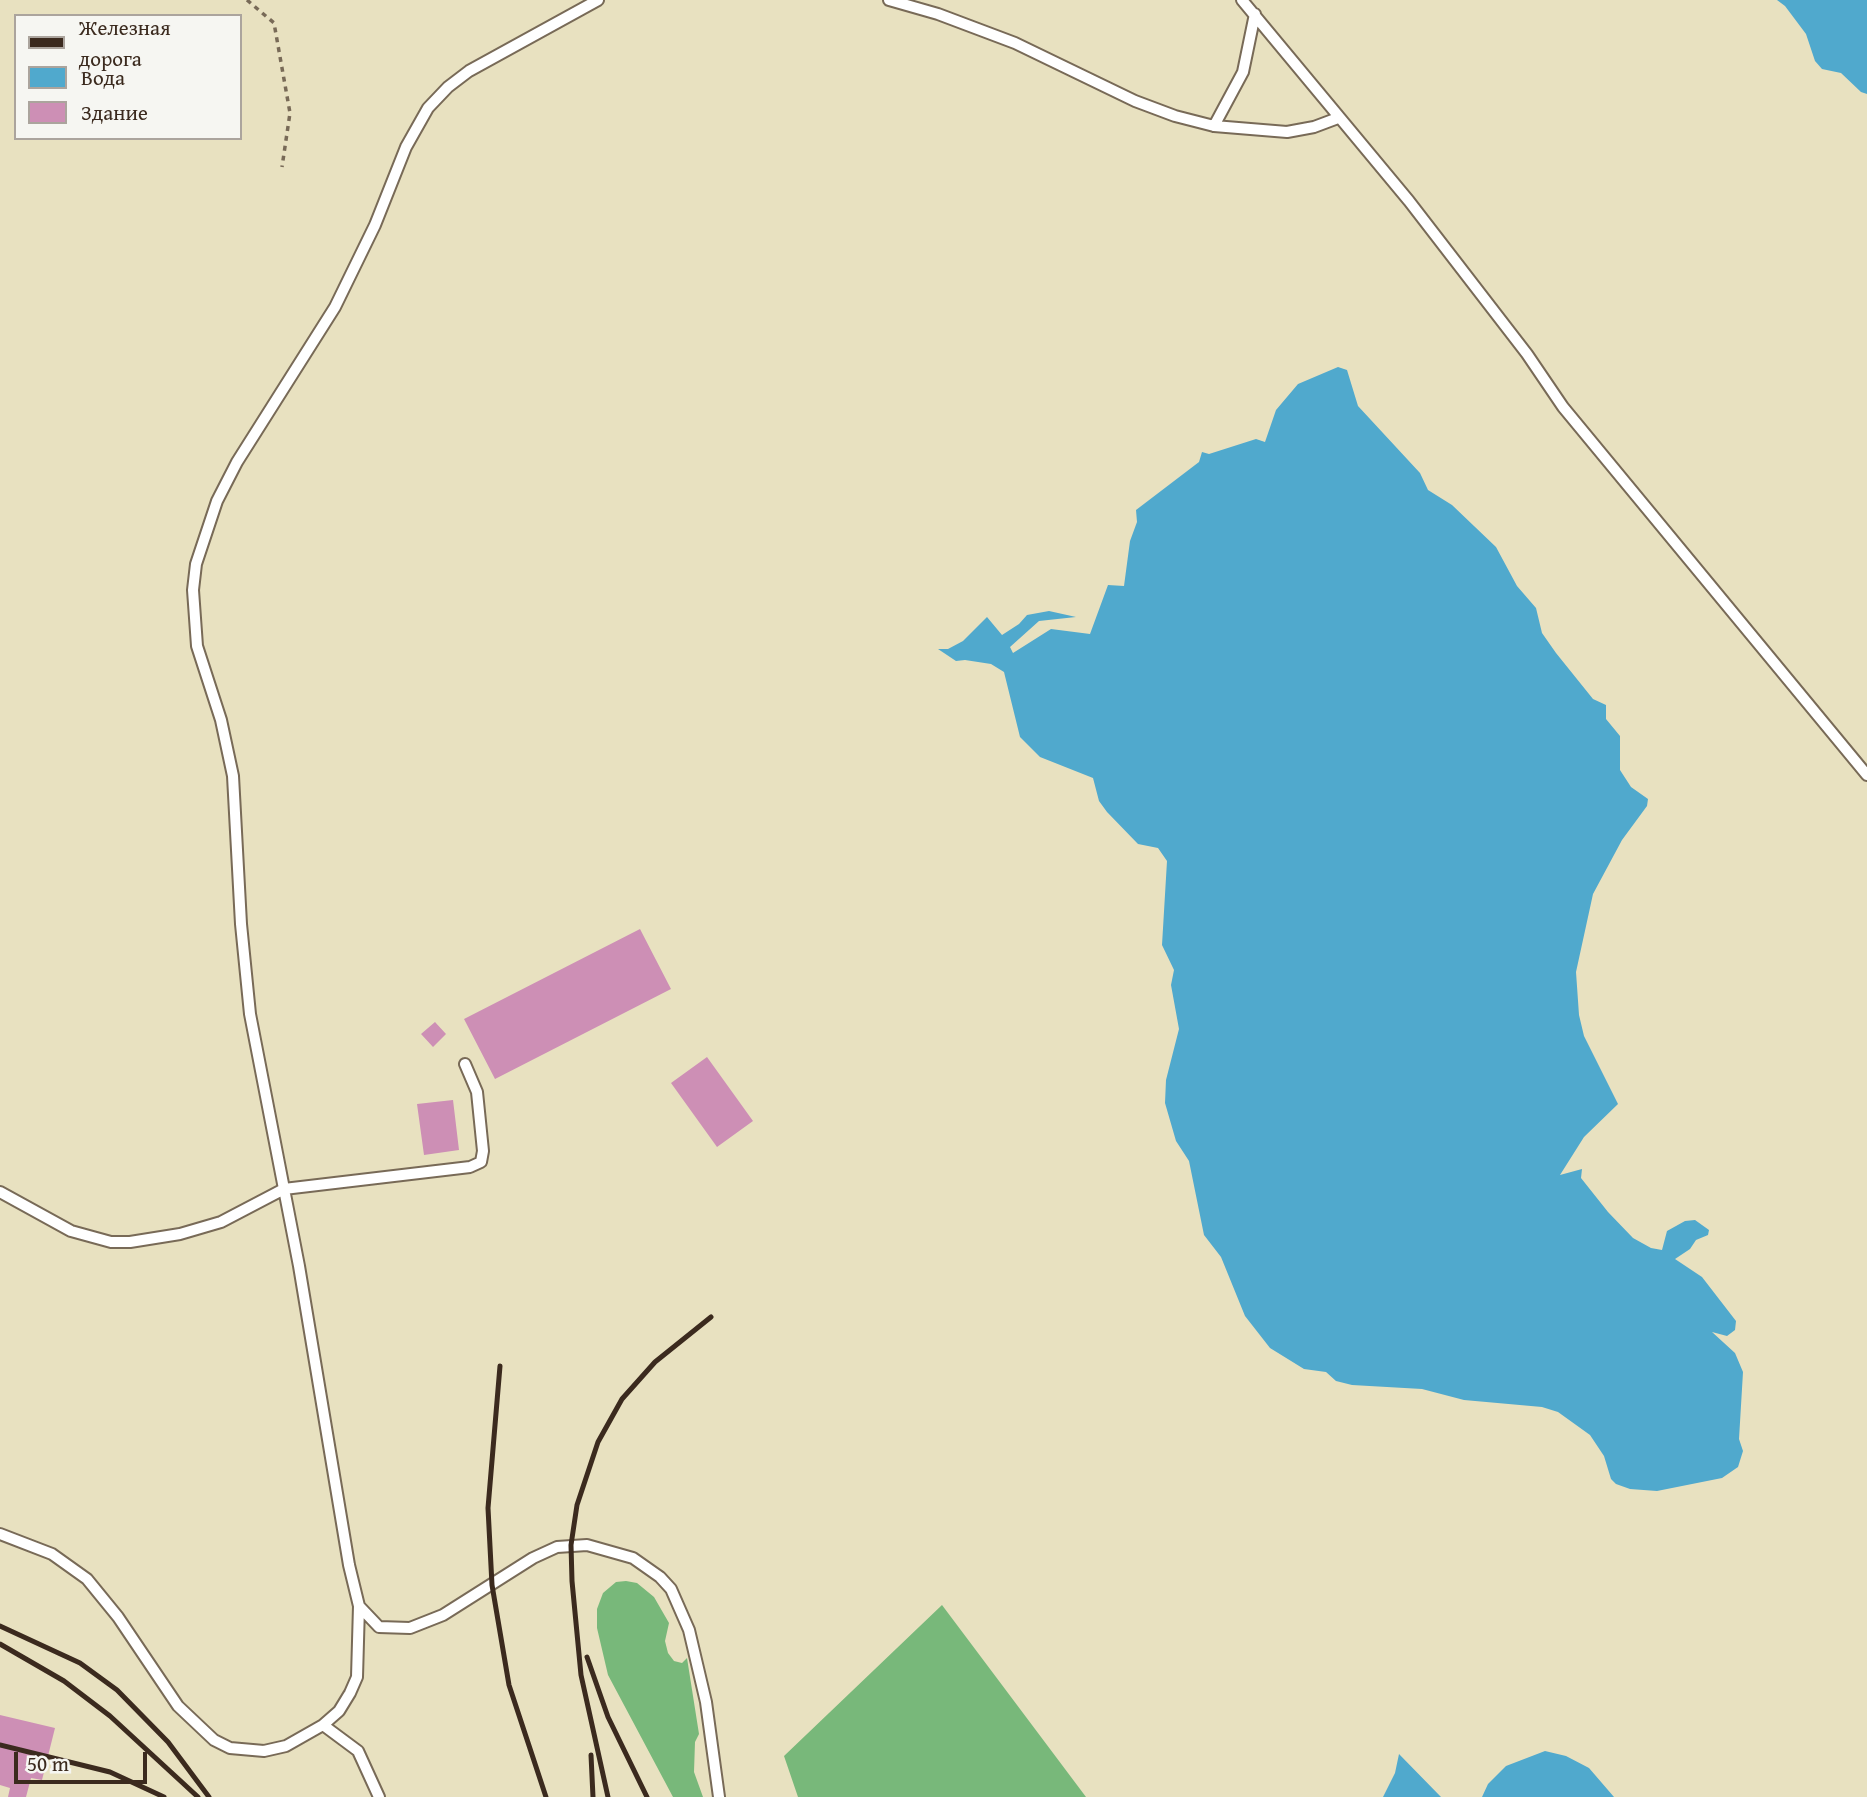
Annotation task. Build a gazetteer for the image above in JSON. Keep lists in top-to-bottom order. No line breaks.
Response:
{"legend":["Железная дорога","Вода","Здание"],"scale_bar":"50 m"}
